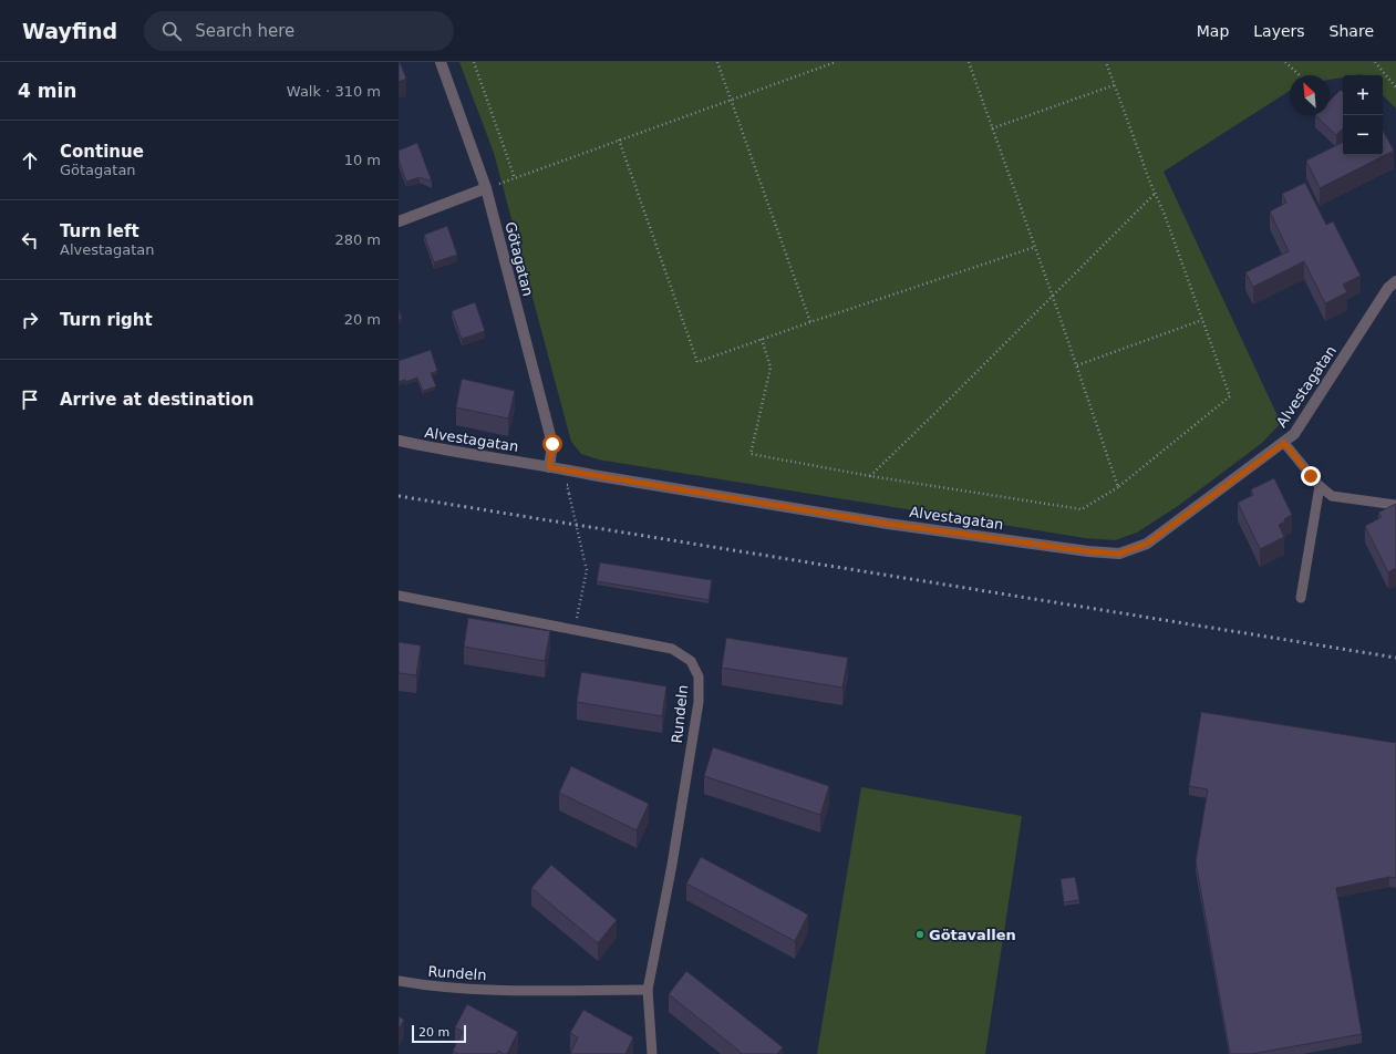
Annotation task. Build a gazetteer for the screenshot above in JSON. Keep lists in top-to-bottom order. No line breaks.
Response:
{"streets":{"street":["Götagatan","Alvestagatan"],"lane":["Rundeln"]},"crossings":[["Götagatan","Alvestagatan"]],"places":["Götavallen"],"scale_bar":"20 m","north":"top left","page":{"header":"Wayfind","search":"Search here","nav":["Map","Layers","Share"],"heading":["4 min","Walk · 310 m"],"map_buttons":["+","−"],"list":[["Continue","Götagatan","10 m"],["Turn left","Alvestagatan","280 m"],["Turn right","20 m"],"Arrive at destination"],"scale":"20 m"}}
